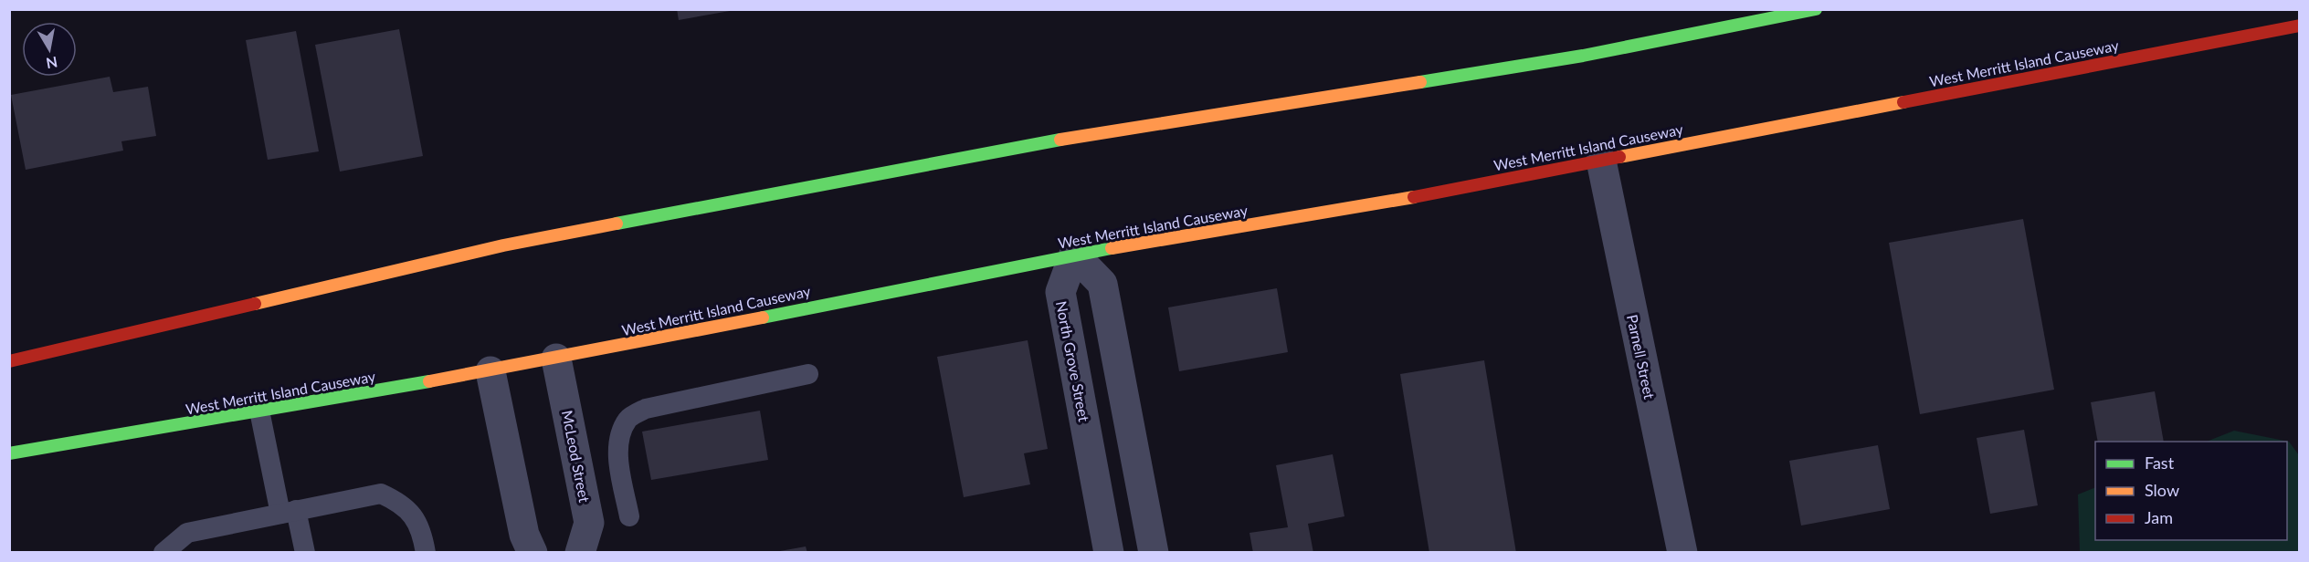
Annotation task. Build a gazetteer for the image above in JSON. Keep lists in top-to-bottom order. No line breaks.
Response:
{"streets":{"main road":["West Merritt Island Causeway"],"street":["Parnell Street","North Grove Street","McLeod Street"]},"crossings":[["West Merritt Island Causeway","Parnell Street"],["West Merritt Island Causeway","North Grove Street"],["West Merritt Island Causeway","McLeod Street"]],"legend":["Fast","Slow","Jam"],"north":"bottom"}
